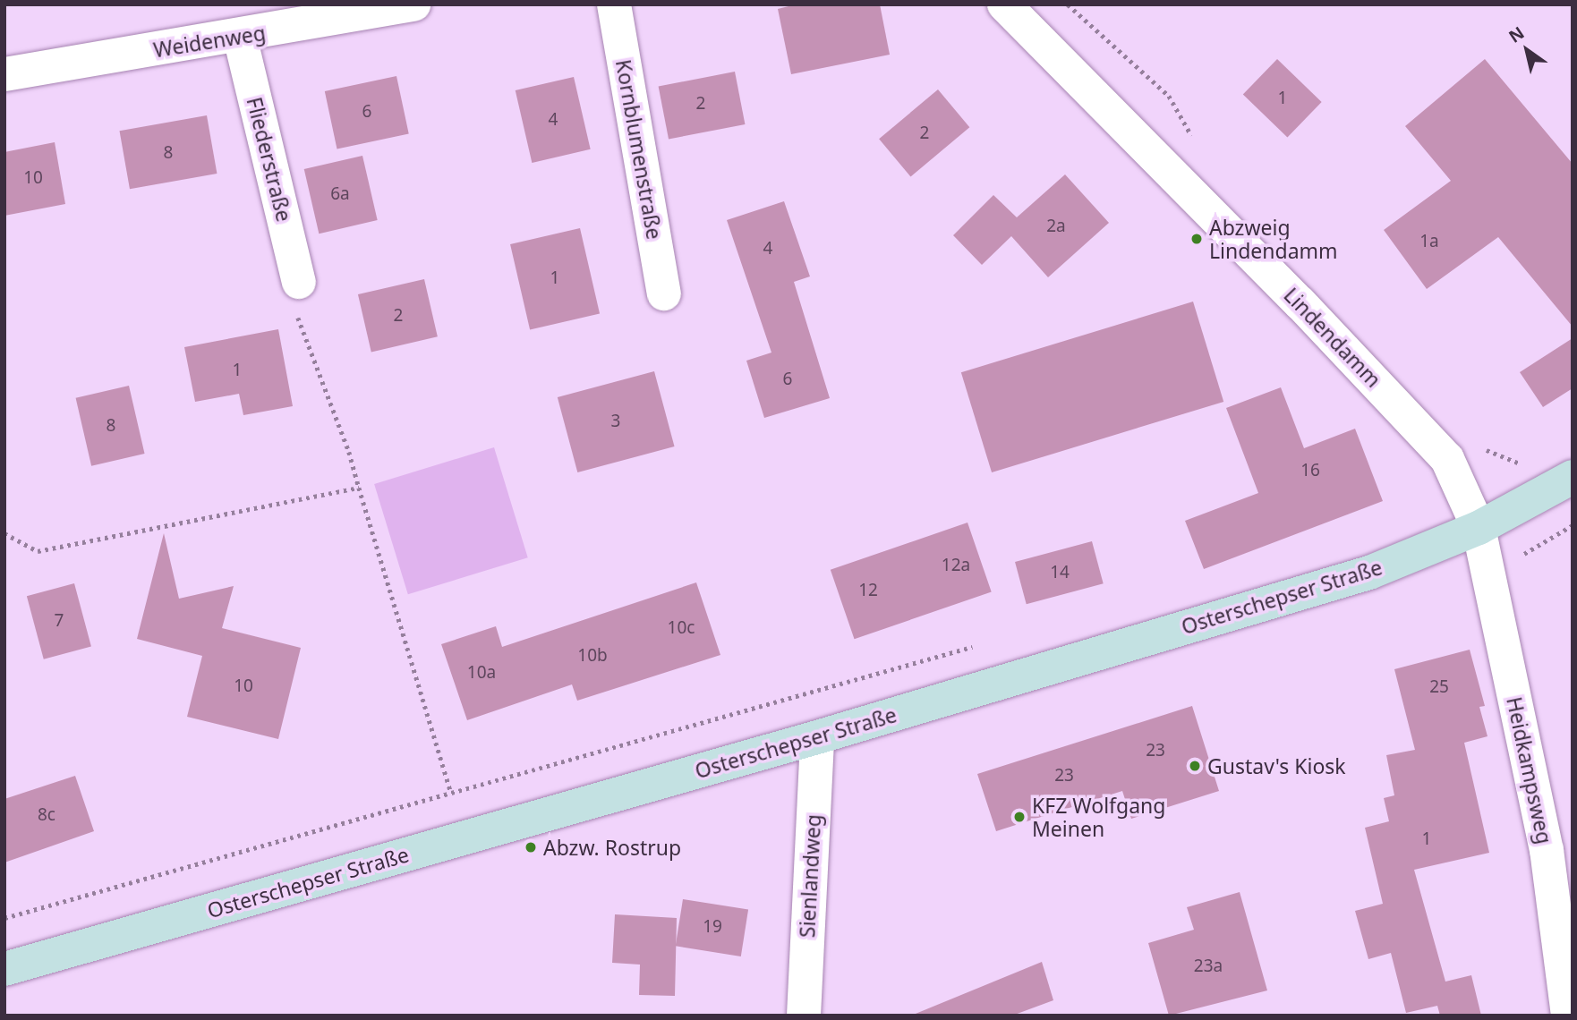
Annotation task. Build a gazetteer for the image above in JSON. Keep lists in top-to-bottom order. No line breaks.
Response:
{"streets":{"main road":["Osterschepser Straße"],"street":["Weidenweg","Kornblumenstraße","Fliederstraße","Lindendamm","Heidkampsweg","Sienlandweg"]},"crossings":[["Weidenweg","Fliederstraße"],["Lindendamm","Osterschepser Straße"],["Lindendamm","Heidkampsweg"],["Osterschepser Straße","Heidkampsweg"],["Osterschepser Straße","Sienlandweg"]],"places":["Abzweig Lindendamm","Gustav's Kiosk","KFZ Wolfgang Meinen","Abzw. Rostrup"],"house_numbers":["1","2","6","4","2","8","10","6a","2a","1a","4","1","2","1","6","3","8","16","12a","14","12","7","10c","10b","10a","10","25","23","23","8c","1","19","23a"],"north":"top left"}
